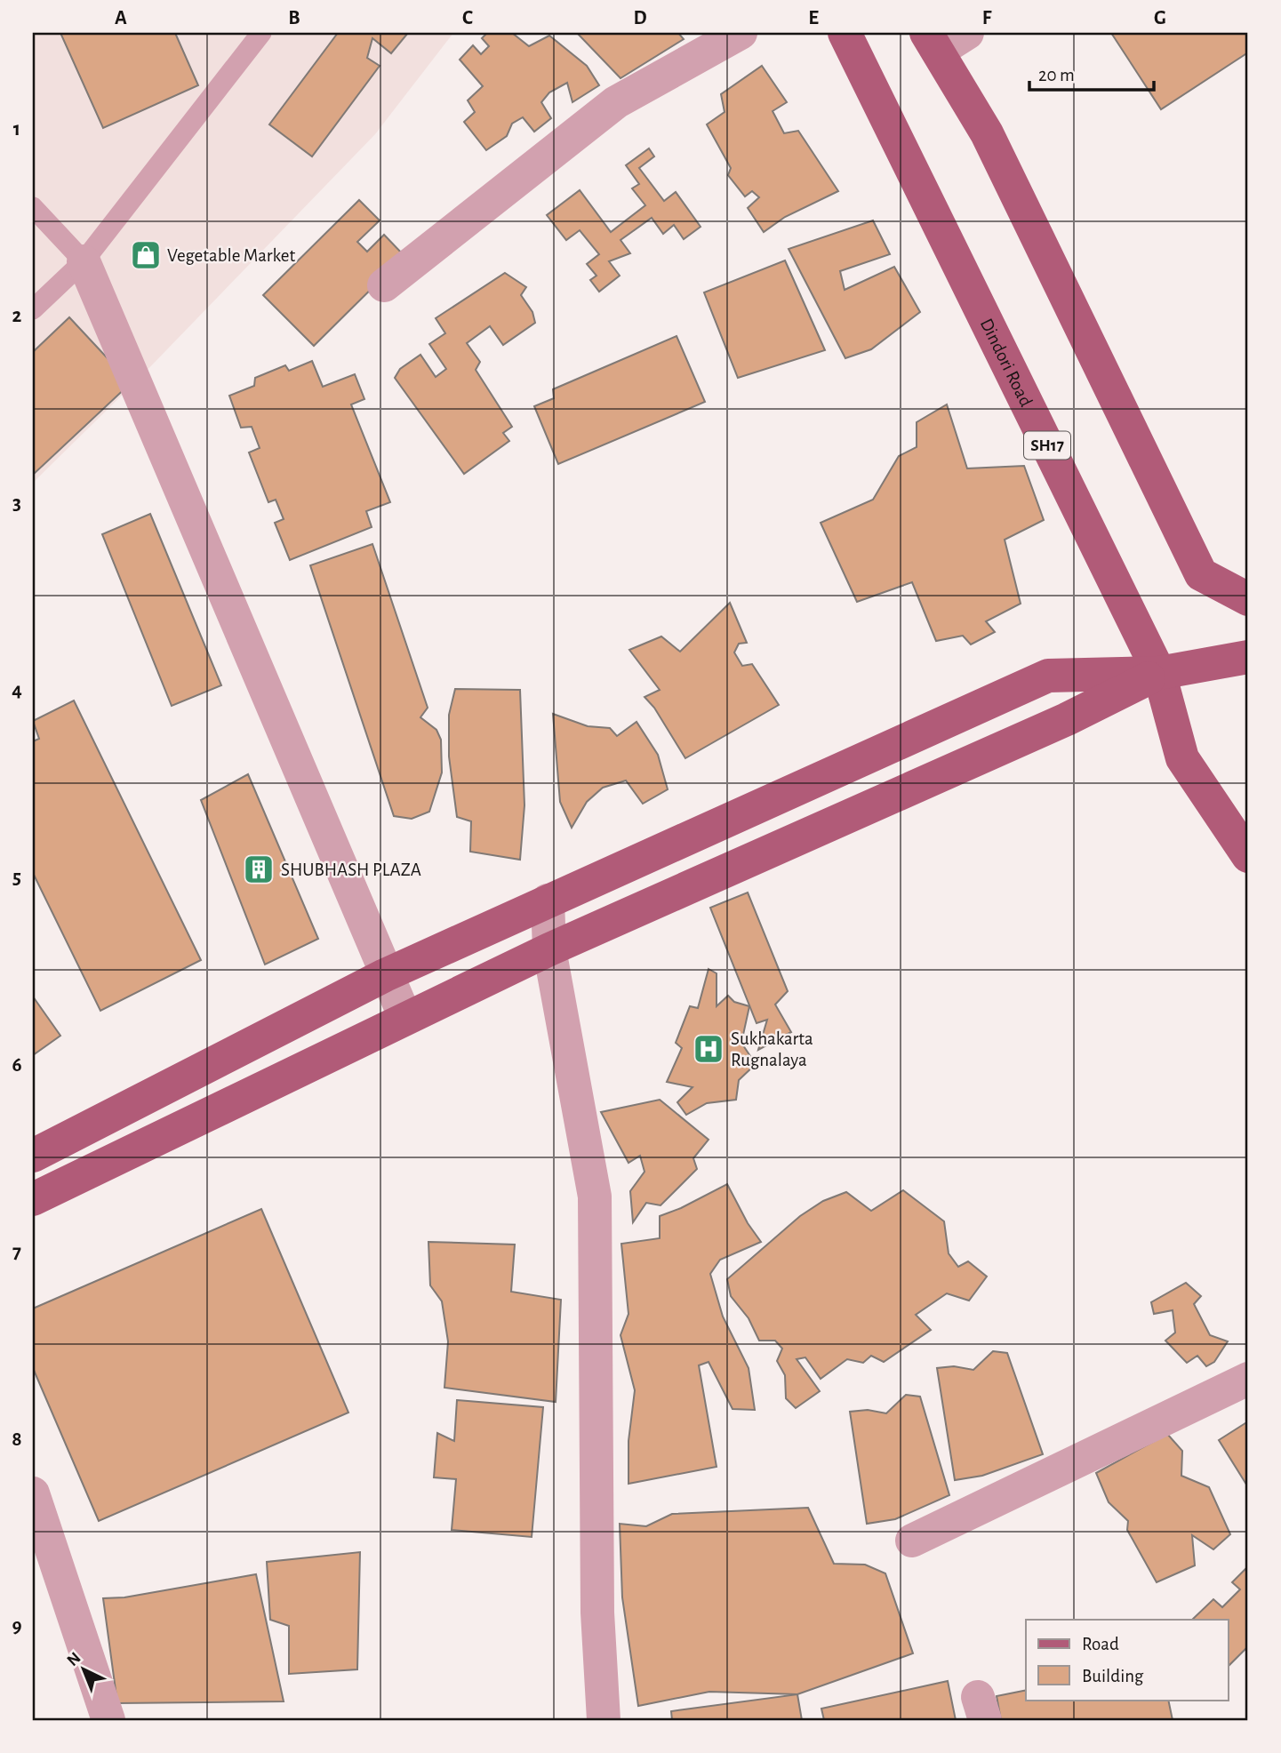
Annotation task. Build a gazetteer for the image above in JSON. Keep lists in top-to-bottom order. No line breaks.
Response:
{"streets":{"main road":["Dindori Road","SH17"]},"places":{"shop":["Vegetable Market"],"building":["SHUBHASH PLAZA"],"hospital":["Sukhakarta Rugnalaya"]},"legend":["Road","Building"],"scale_bar":"20 m","north":"top left","grid":{"columns":["A","B","C","D","E","F","G"],"rows":["1","2","3","4","5","6","7","8","9"]}}
